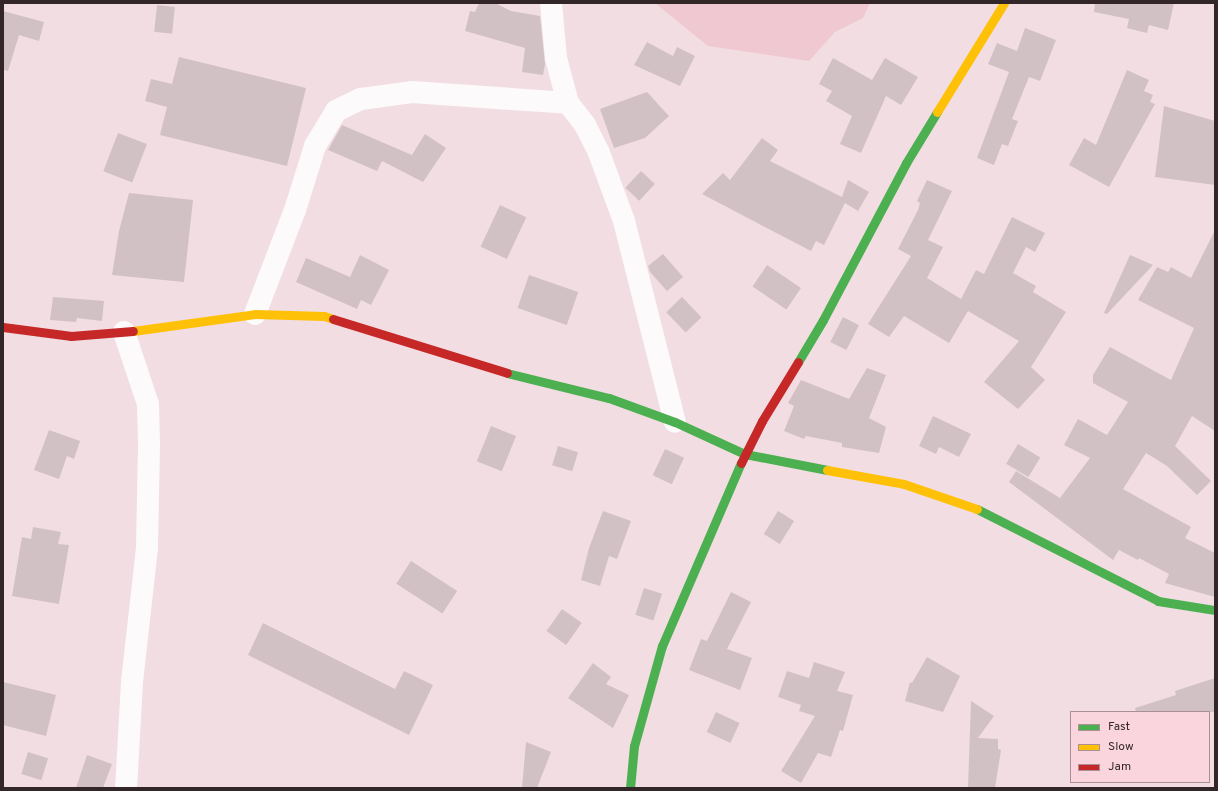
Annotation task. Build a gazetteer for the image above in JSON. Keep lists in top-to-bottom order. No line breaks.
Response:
{"legend":["Fast","Slow","Jam"]}
